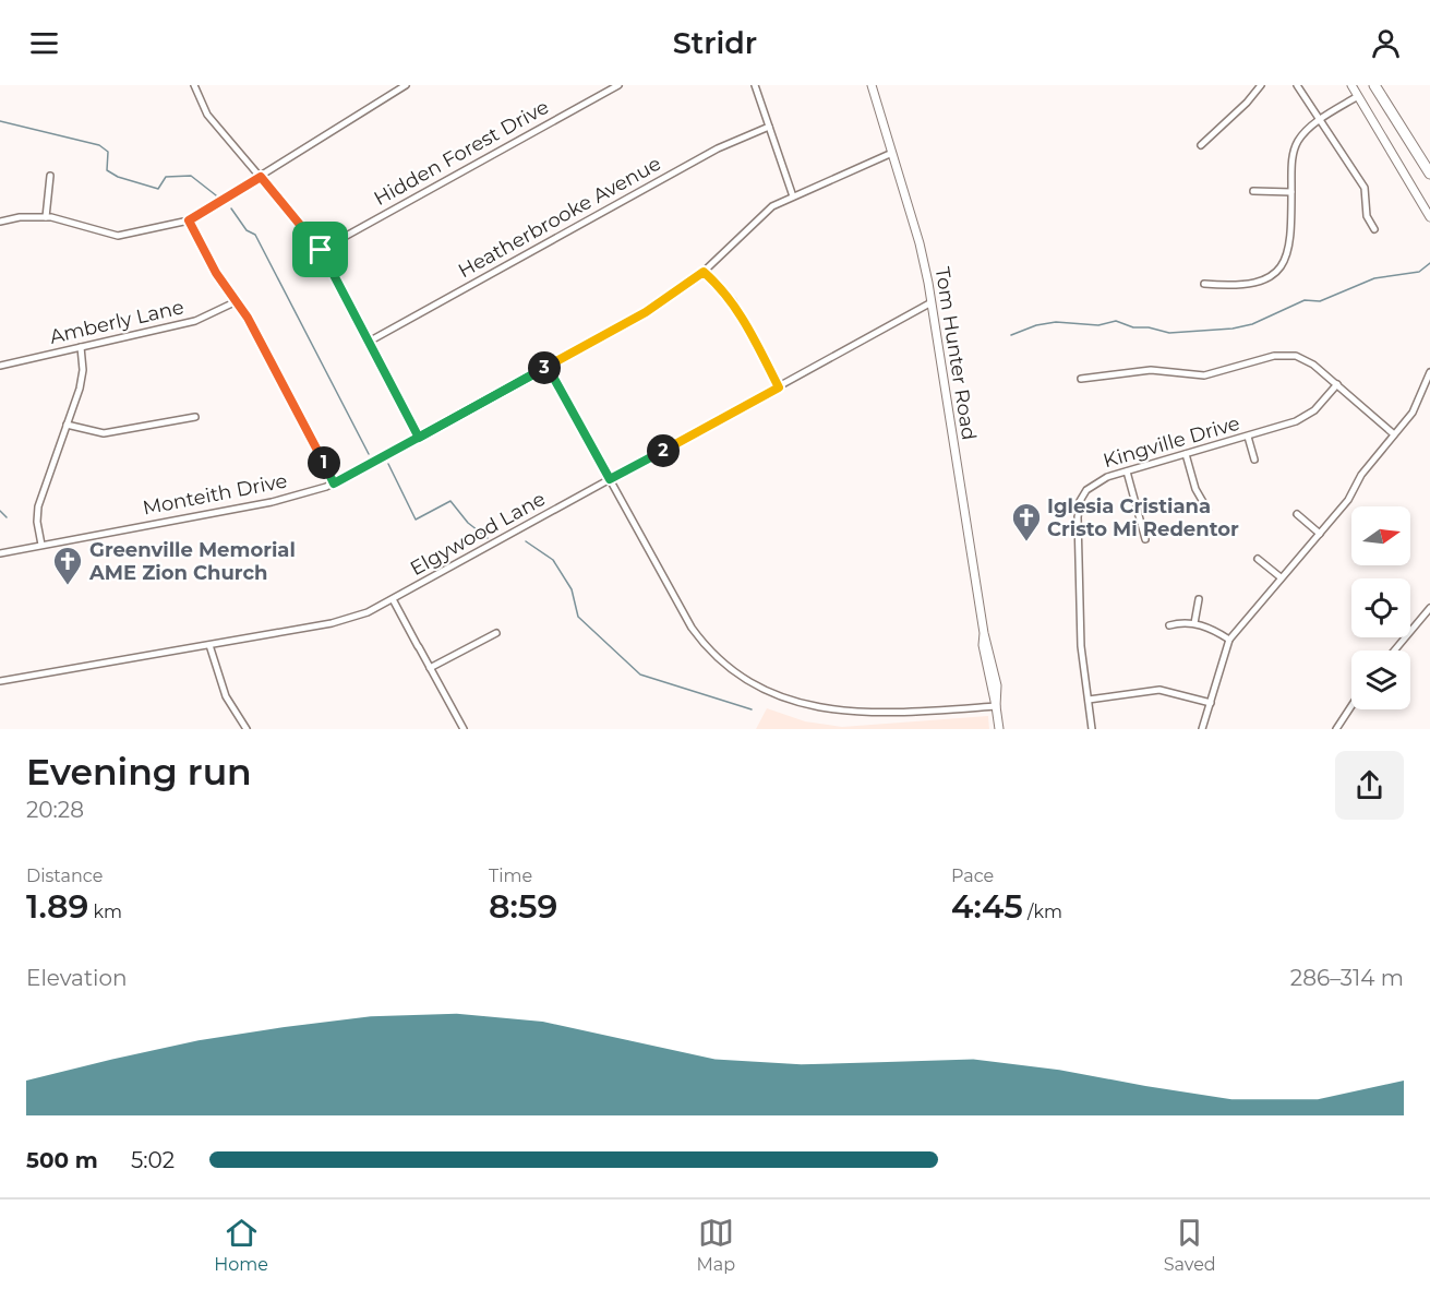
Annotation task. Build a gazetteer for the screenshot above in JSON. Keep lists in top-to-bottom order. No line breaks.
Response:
{"streets":{"street":["Hidden Forest Drive","Heatherbrooke Avenue","Amberly Lane","Tom Hunter Road","Kingville Drive","Monteith Drive","Elgywood Lane"]},"crossings":[["Tom Hunter Road","Monteith Drive"],["Tom Hunter Road","Elgywood Lane"]],"places":{"church":["Iglesia Cristiana Cristo Mi Redentor","Greenville Memorial AME Zion Church"]},"north":"right","page":{"header":"Stridr","pins":["3","2","1"],"heading":["Evening run","20:28"],"stats":[["Distance","1.89 km"],["Time","8:59"],["Pace","4:45 /km"]],"chart":["Elevation","286–314 m"],"list":[{"name":"500 m","note":"5:02"}],"tabs":["Home","Map","Saved"]}}
